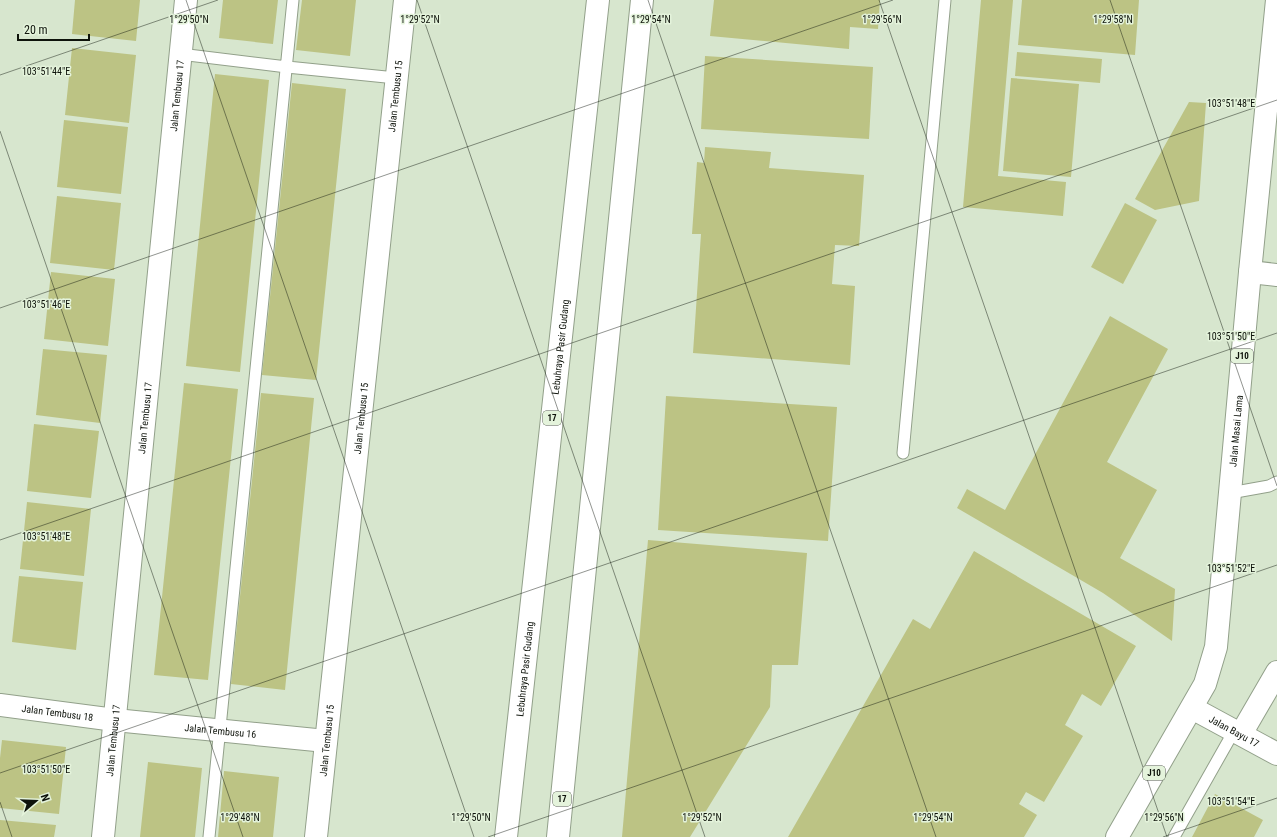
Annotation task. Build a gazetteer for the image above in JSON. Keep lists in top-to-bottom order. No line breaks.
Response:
{"streets":{"main road":["Jalan Tembusu 17","Jalan Tembusu 15","Lebuhraya Pasir Gudang","J10","17","Jalan Masai Lama","Jalan Tembusu 18","Jalan Tembusu 16","Jalan Bayu 17"]},"crossings":[["Jalan Tembusu 17","Jalan Tembusu 18"],["Jalan Tembusu 17","Jalan Tembusu 16"],["Jalan Tembusu 15","Jalan Tembusu 16"],["Jalan Masai Lama","Jalan Bayu 17"],["Jalan Tembusu 18","Jalan Tembusu 16"]],"scale_bar":"20 m","north":"right","coordinates":["1°29'50\"N","1°29'52\"N","1°29'54\"N","1°29'56\"N","1°29'58\"N","103°51'44\"E","103°51'48\"E","103°51'46\"E","103°51'50\"E","103°51'52\"E","103°51'54\"E","1°29'48\"N"]}
